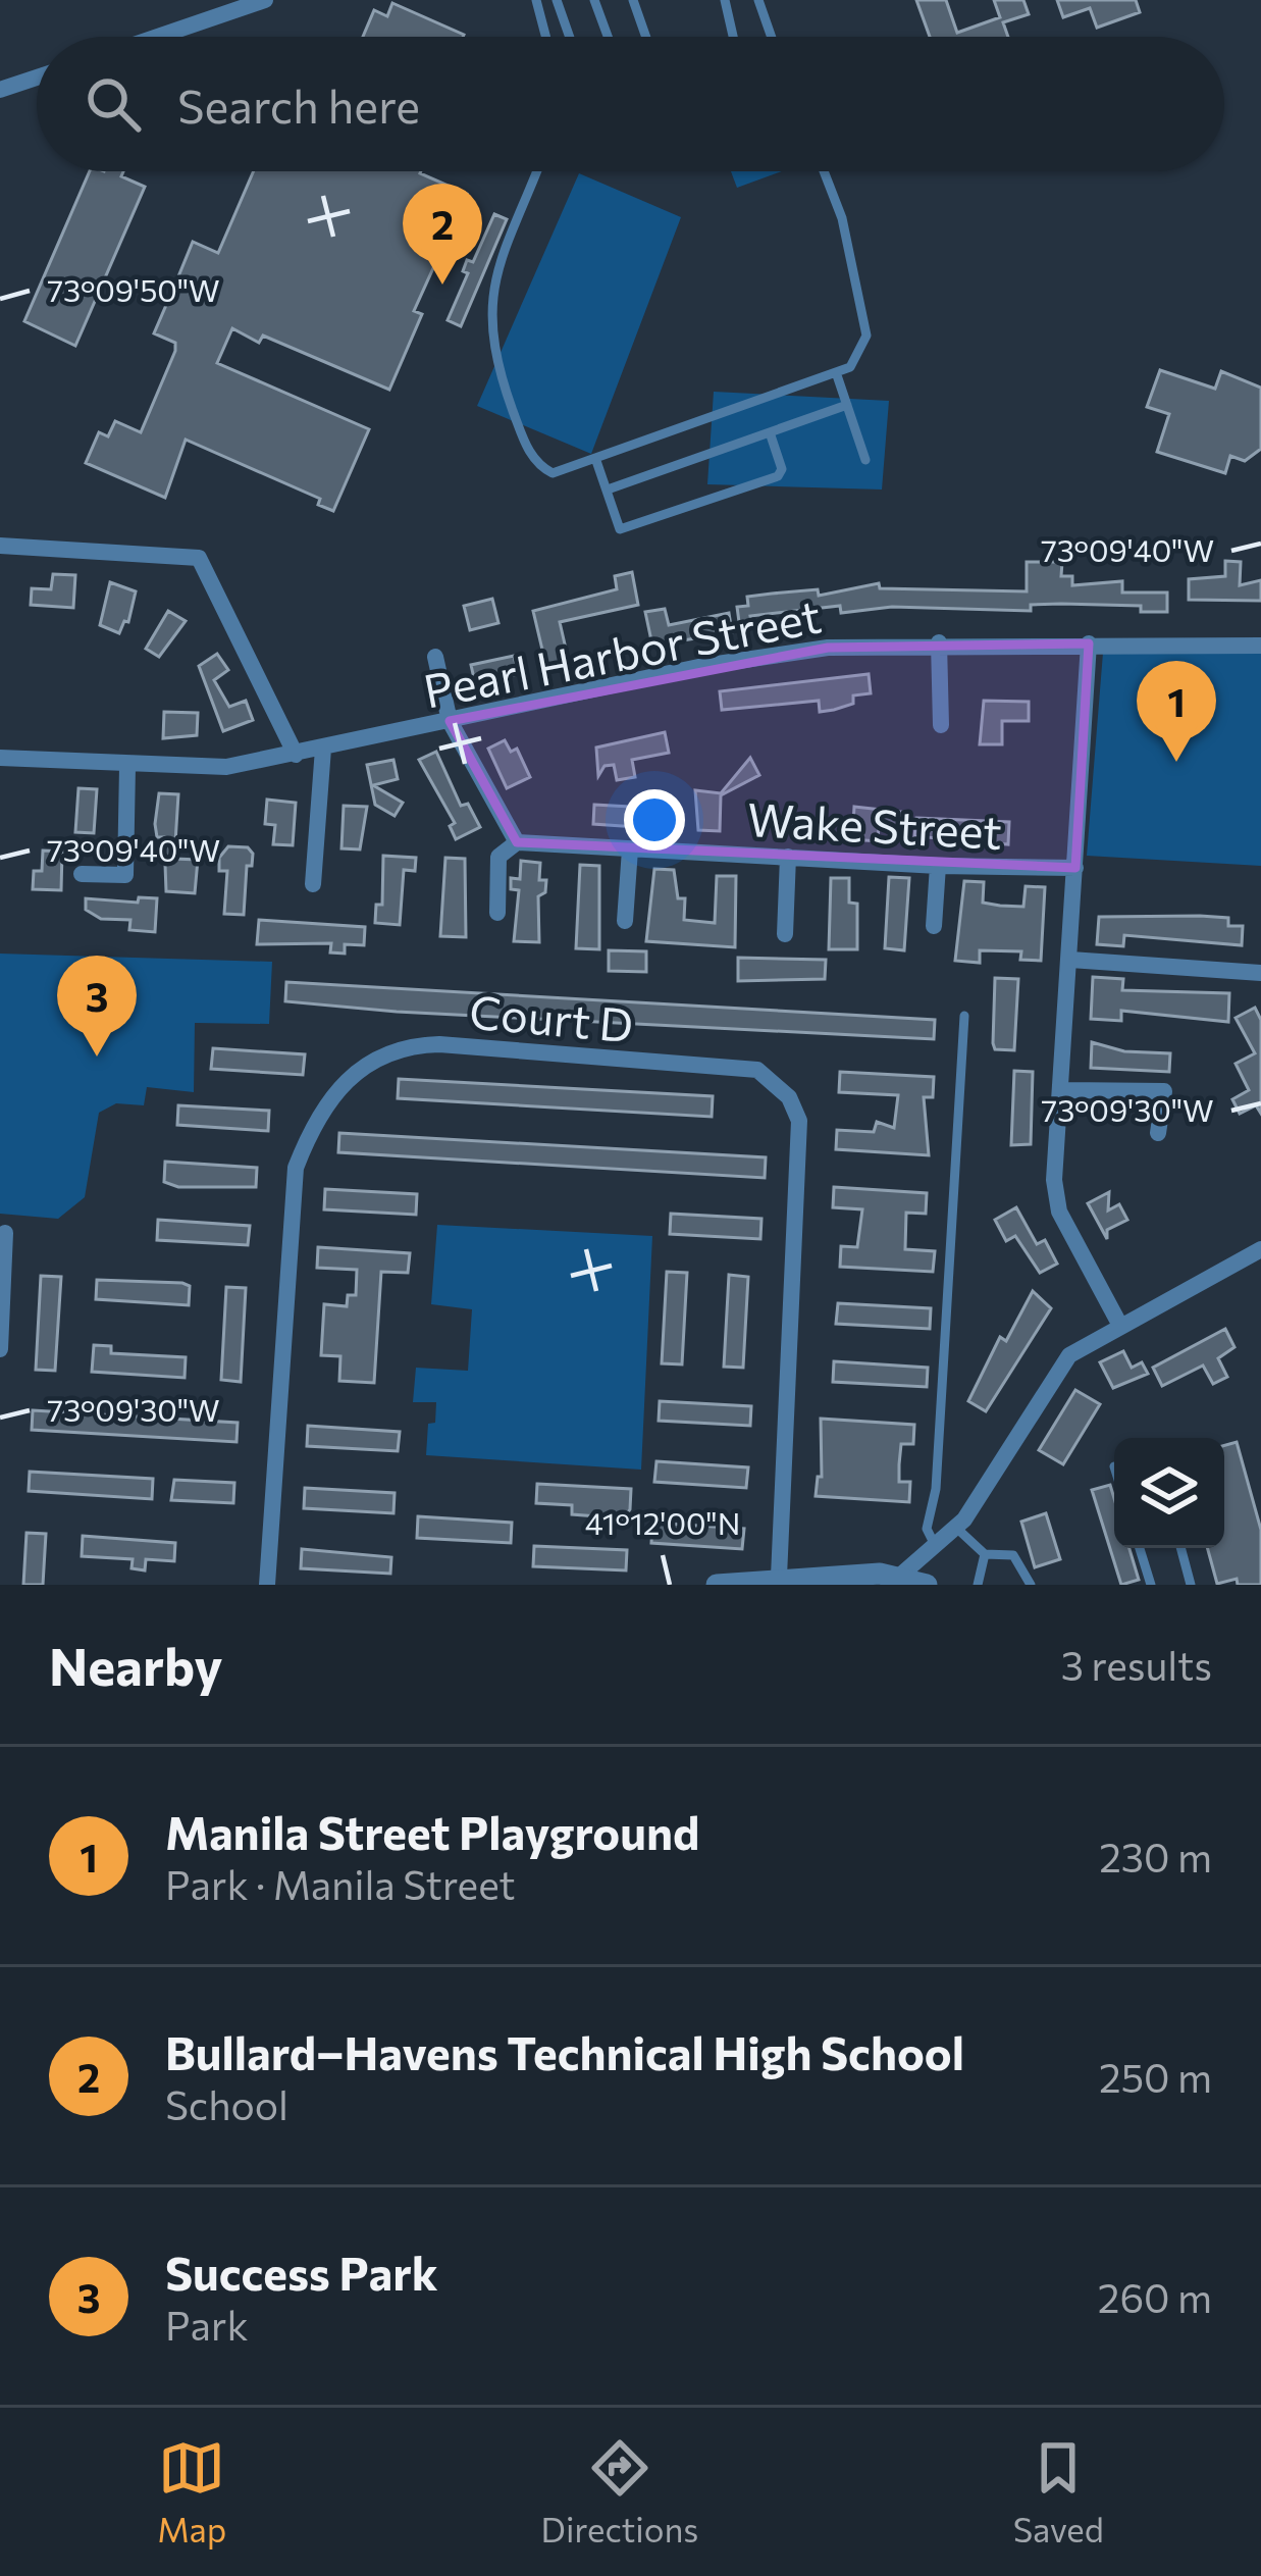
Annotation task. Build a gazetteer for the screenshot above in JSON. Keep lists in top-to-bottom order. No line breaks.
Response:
{"streets":{"street":["Pearl Harbor Street","Wake Street","Court D"]},"page":{"search":"Search here","pins":["2","1","3"],"heading":["Nearby","3 results"],"list":[{"mark":"1","name":"Manila Street Playground","note":"Park · Manila Street","value":"230 m"},{"mark":"2","name":"Bullard–Havens Technical High School","note":"School","value":"250 m"},{"mark":"3","name":"Success Park","note":"Park","value":"260 m"}],"nav":["Map","Directions","Saved"]},"coordinates":["73°09'50\"W","73°09'40\"W","73°09'30\"W","41°12'00\"N"]}
